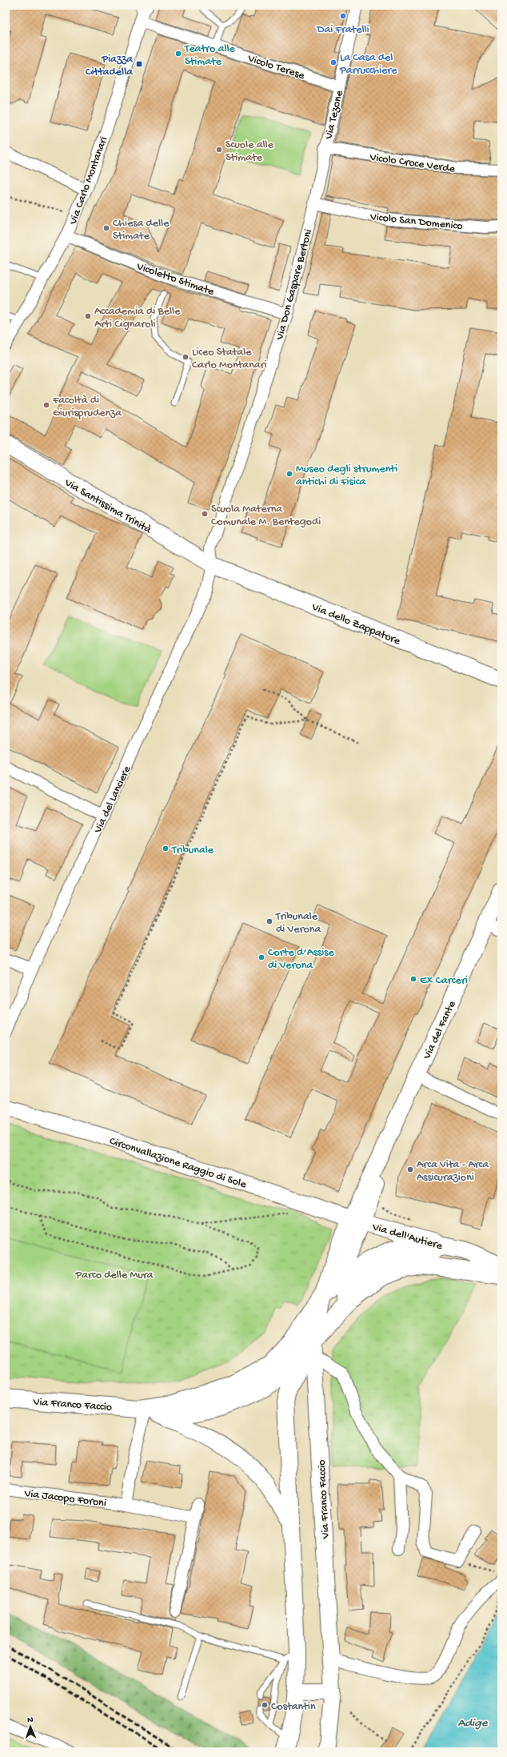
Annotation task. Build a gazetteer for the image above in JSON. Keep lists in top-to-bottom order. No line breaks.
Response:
{"streets":{"main road":["Via dell'Autiere","Via Franco Faccio"],"street":["Vicolo Terese","Via Tezone","Vicolo Croce Verde","Via Carlo Montanari","Vicolo San Domenico","Vicoletto Stimate","Via Don Gaspare Bertoni","Via Santissima Trinità","Via dello Zappatore","Via del Lanciere","Via del Fante","Circonvallazione Raggio di Sole","Via Jacopo Foroni"]},"crossings":[["Vicolo Terese","Via Tezone"],["Vicolo Terese","Via Carlo Montanari"],["Via Tezone","Vicolo Croce Verde"],["Via Tezone","Via Don Gaspare Bertoni"],["Vicolo Croce Verde","Via Don Gaspare Bertoni"],["Via Carlo Montanari","Vicoletto Stimate"],["Vicolo San Domenico","Via Don Gaspare Bertoni"],["Vicoletto Stimate","Via Don Gaspare Bertoni"],["Via Don Gaspare Bertoni","Via Santissima Trinità"],["Via Don Gaspare Bertoni","Via dello Zappatore"],["Via Don Gaspare Bertoni","Via del Lanciere"],["Via Santissima Trinità","Via dello Zappatore"],["Via Santissima Trinità","Via del Lanciere"],["Via dello Zappatore","Via del Lanciere"],["Via del Fante","Circonvallazione Raggio di Sole"],["Via del Fante","Via dell'Autiere"],["Circonvallazione Raggio di Sole","Via dell'Autiere"],["Via dell'Autiere","Via Franco Faccio"]],"water":["Adige"],"parks":["Parco delle Mura"],"places":{"other":["Dai Fratelli","Teatro alle Stimate","La Casa del Parrucchiere","Scuole alle Stimate","Chiesa delle Stimate","Accademia di Belle Arti Cignaroli","Liceo Statale Carlo Montanari","Facoltà di Giurisprudenza","Museo degli strumenti antichi di Fisica","Scuola Materna Comunale M. Bentegodi","Tribunale","Tribunale di Verona","Corte d’Assise di Verona","Ex Carceri","Arca Vita - Arca Assicurazioni","Costantin"],"transit":["Piazza Cittadella"]},"north":"top"}
